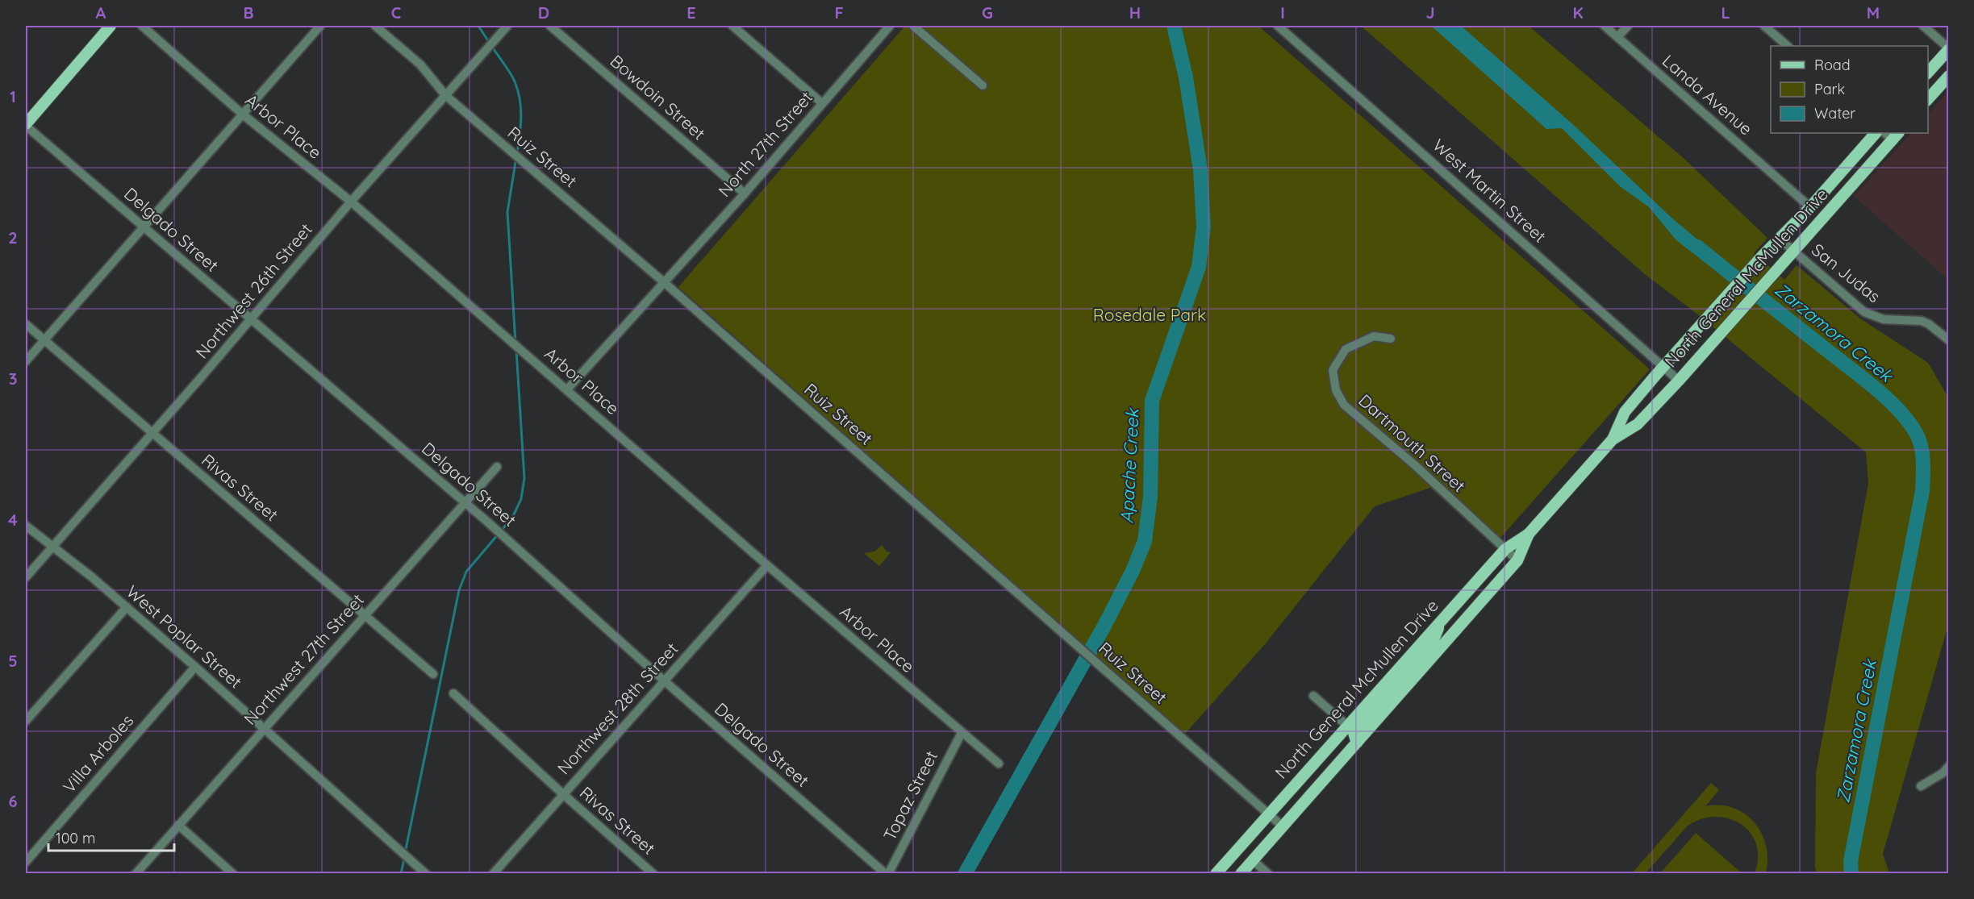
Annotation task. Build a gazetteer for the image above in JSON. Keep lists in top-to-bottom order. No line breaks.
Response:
{"streets":{"main road":["North General McMullen Drive"],"street":["Landa Avenue","Bowdoin Street","Arbor Place","North 27th Street","Ruiz Street","West Martin Street","Delgado Street","San Judas","Northwest 26th Street","Dartmouth Street","Rivas Street","West Poplar Street","Northwest 27th Street","Northwest 28th Street","Villa Arboles","Topaz Street"]},"crossings":[["Landa Avenue","North General McMullen Drive"],["Bowdoin Street","North 27th Street"],["Arbor Place","Northwest 26th Street"],["Arbor Place","Northwest 28th Street"],["Arbor Place","Topaz Street"],["North 27th Street","Ruiz Street"],["Ruiz Street","North General McMullen Drive"],["Ruiz Street","Northwest 26th Street"],["West Martin Street","North General McMullen Drive"],["Delgado Street","Northwest 26th Street"],["Delgado Street","Northwest 27th Street"],["Delgado Street","Northwest 28th Street"],["Delgado Street","Topaz Street"],["San Judas","North General McMullen Drive"],["North General McMullen Drive","Dartmouth Street"],["Northwest 26th Street","Rivas Street"],["Northwest 26th Street","West Poplar Street"],["Rivas Street","Northwest 27th Street"],["Rivas Street","Northwest 28th Street"],["West Poplar Street","Northwest 27th Street"],["West Poplar Street","Villa Arboles"]],"water":["Zarzamora Creek","Apache Creek"],"parks":["Rosedale Park"],"legend":["Road","Park","Water"],"scale_bar":"100 m","grid":{"columns":["A","B","C","D","E","F","G","H","I","J","K","L","M"],"rows":["1","2","3","4","5","6"]}}
